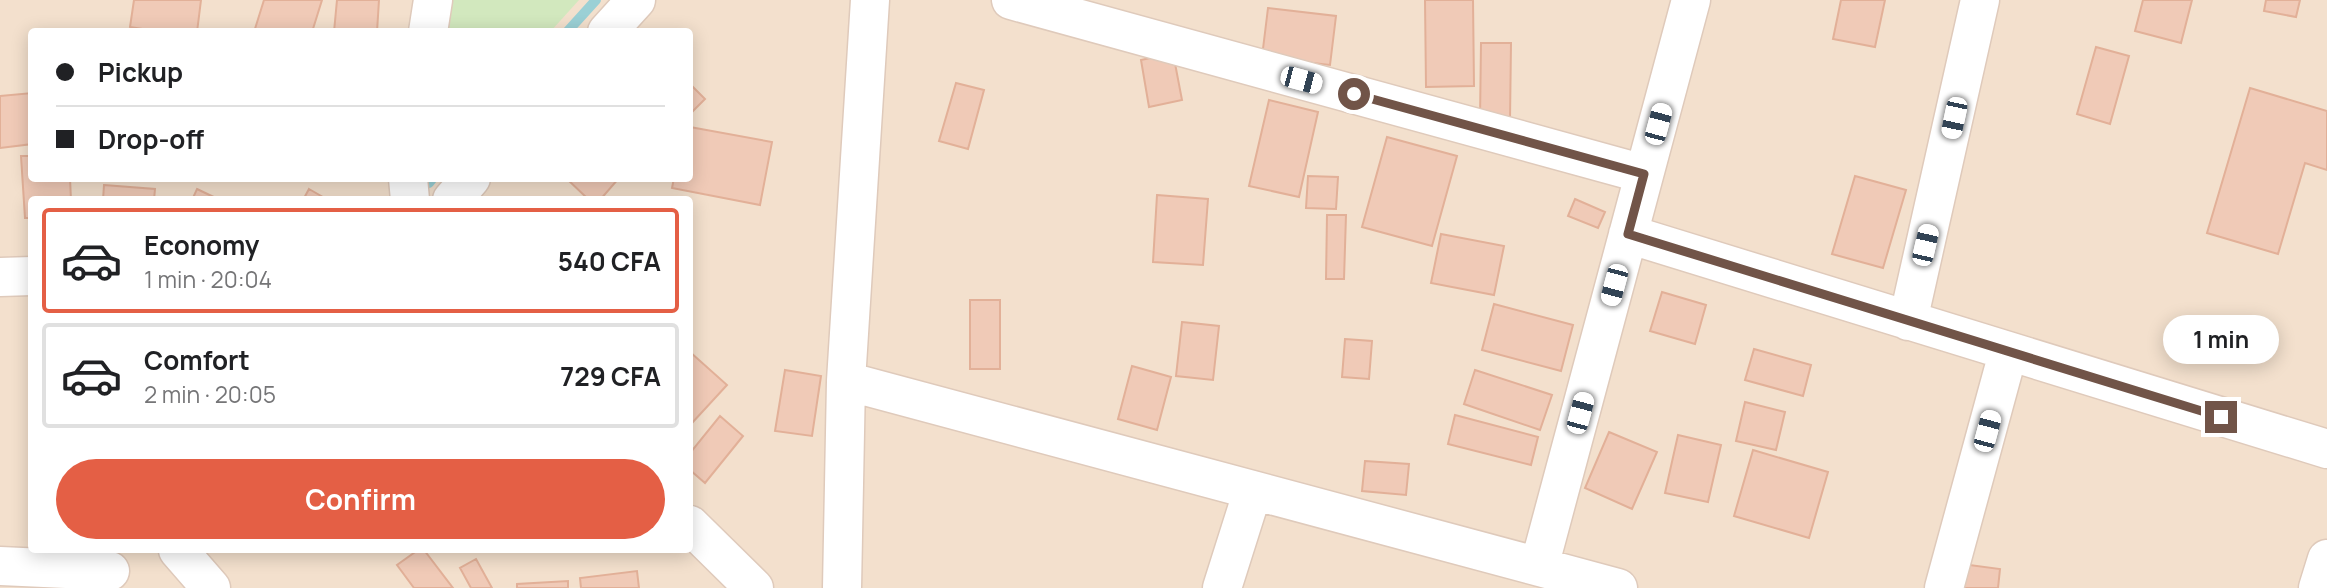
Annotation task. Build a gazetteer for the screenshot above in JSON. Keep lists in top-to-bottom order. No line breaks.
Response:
{"page":{"banner":["Pickup","Drop-off"],"list":[{"name":"Economy","note":"1 min · 20:04","value":"540 CFA"},{"name":"Comfort","note":"2 min · 20:05","value":"729 CFA"}],"bubble":"1 min","buttons":"Confirm"}}
